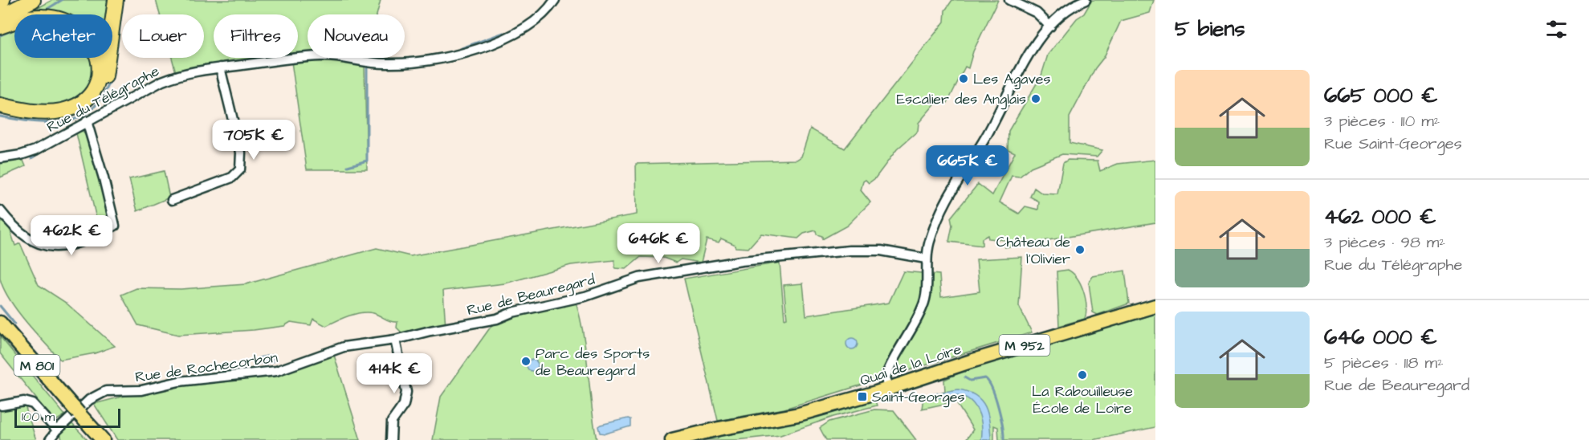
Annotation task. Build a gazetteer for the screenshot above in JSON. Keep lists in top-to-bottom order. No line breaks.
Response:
{"streets":{"main road":["M 952","Quai de la Loire","M 801"],"street":["Rue du Télégraphe","Rue de Beauregard","Rue de Rochecorbon"]},"crossings":[["Rue de Beauregard","Rue de Rochecorbon"]],"places":{"other":["Les Agaves","Escalier des Anglais","Château de l'Olivier","Parc des Sports de Beauregard","La Rabouilleuse École de Loire"],"transit":["Saint-Georges"]},"scale_bar":"100 m","page":{"heading":"5 biens","chip":["Acheter","Louer","Filtres","Nouveau"],"list":[{"name":"665 000 €","note":"3 pièces · 110 m² · Rue Saint-Georges"},{"name":"462 000 €","note":"3 pièces · 98 m² · Rue du Télégraphe"},{"name":"646 000 €","note":"5 pièces · 118 m² · Rue de Beauregard"}],"price":["705K €","665K €","462K €","646K €","414K €"],"scale":"100 m"}}
